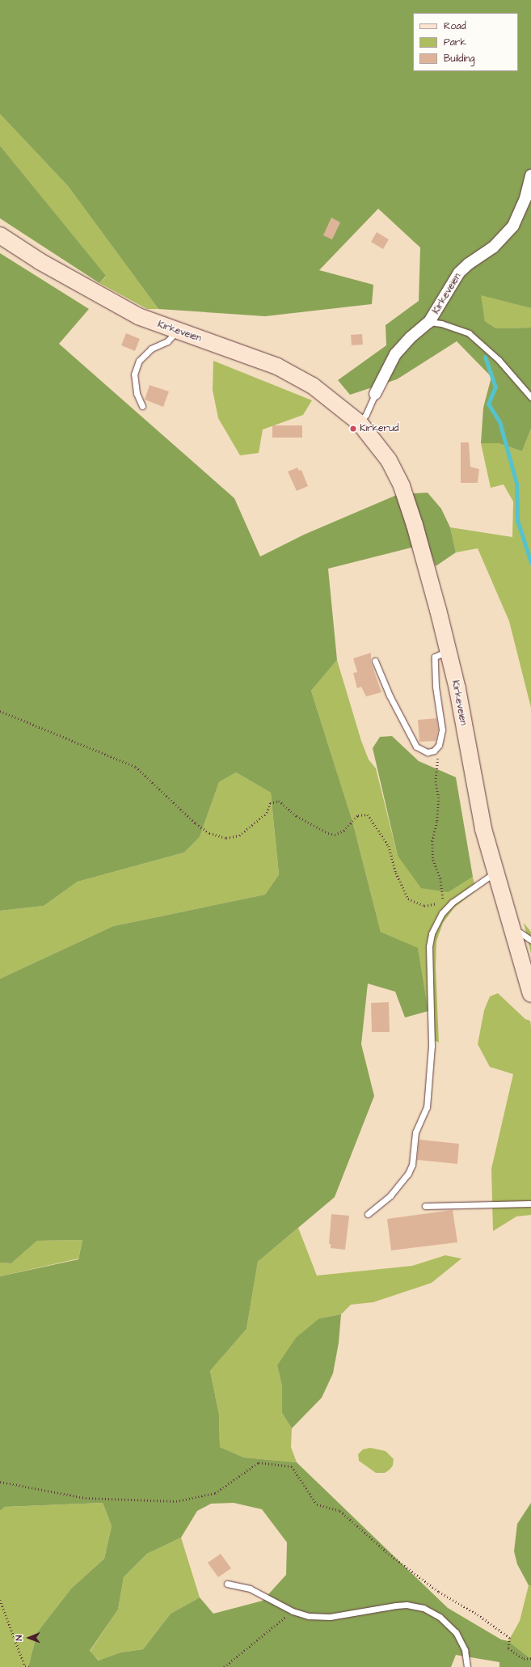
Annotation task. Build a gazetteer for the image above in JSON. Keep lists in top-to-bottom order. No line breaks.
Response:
{"streets":{"main road":["Kirkeveien"]},"places":["Kirkerud"],"legend":["Road","Park","Building"],"north":"left"}
